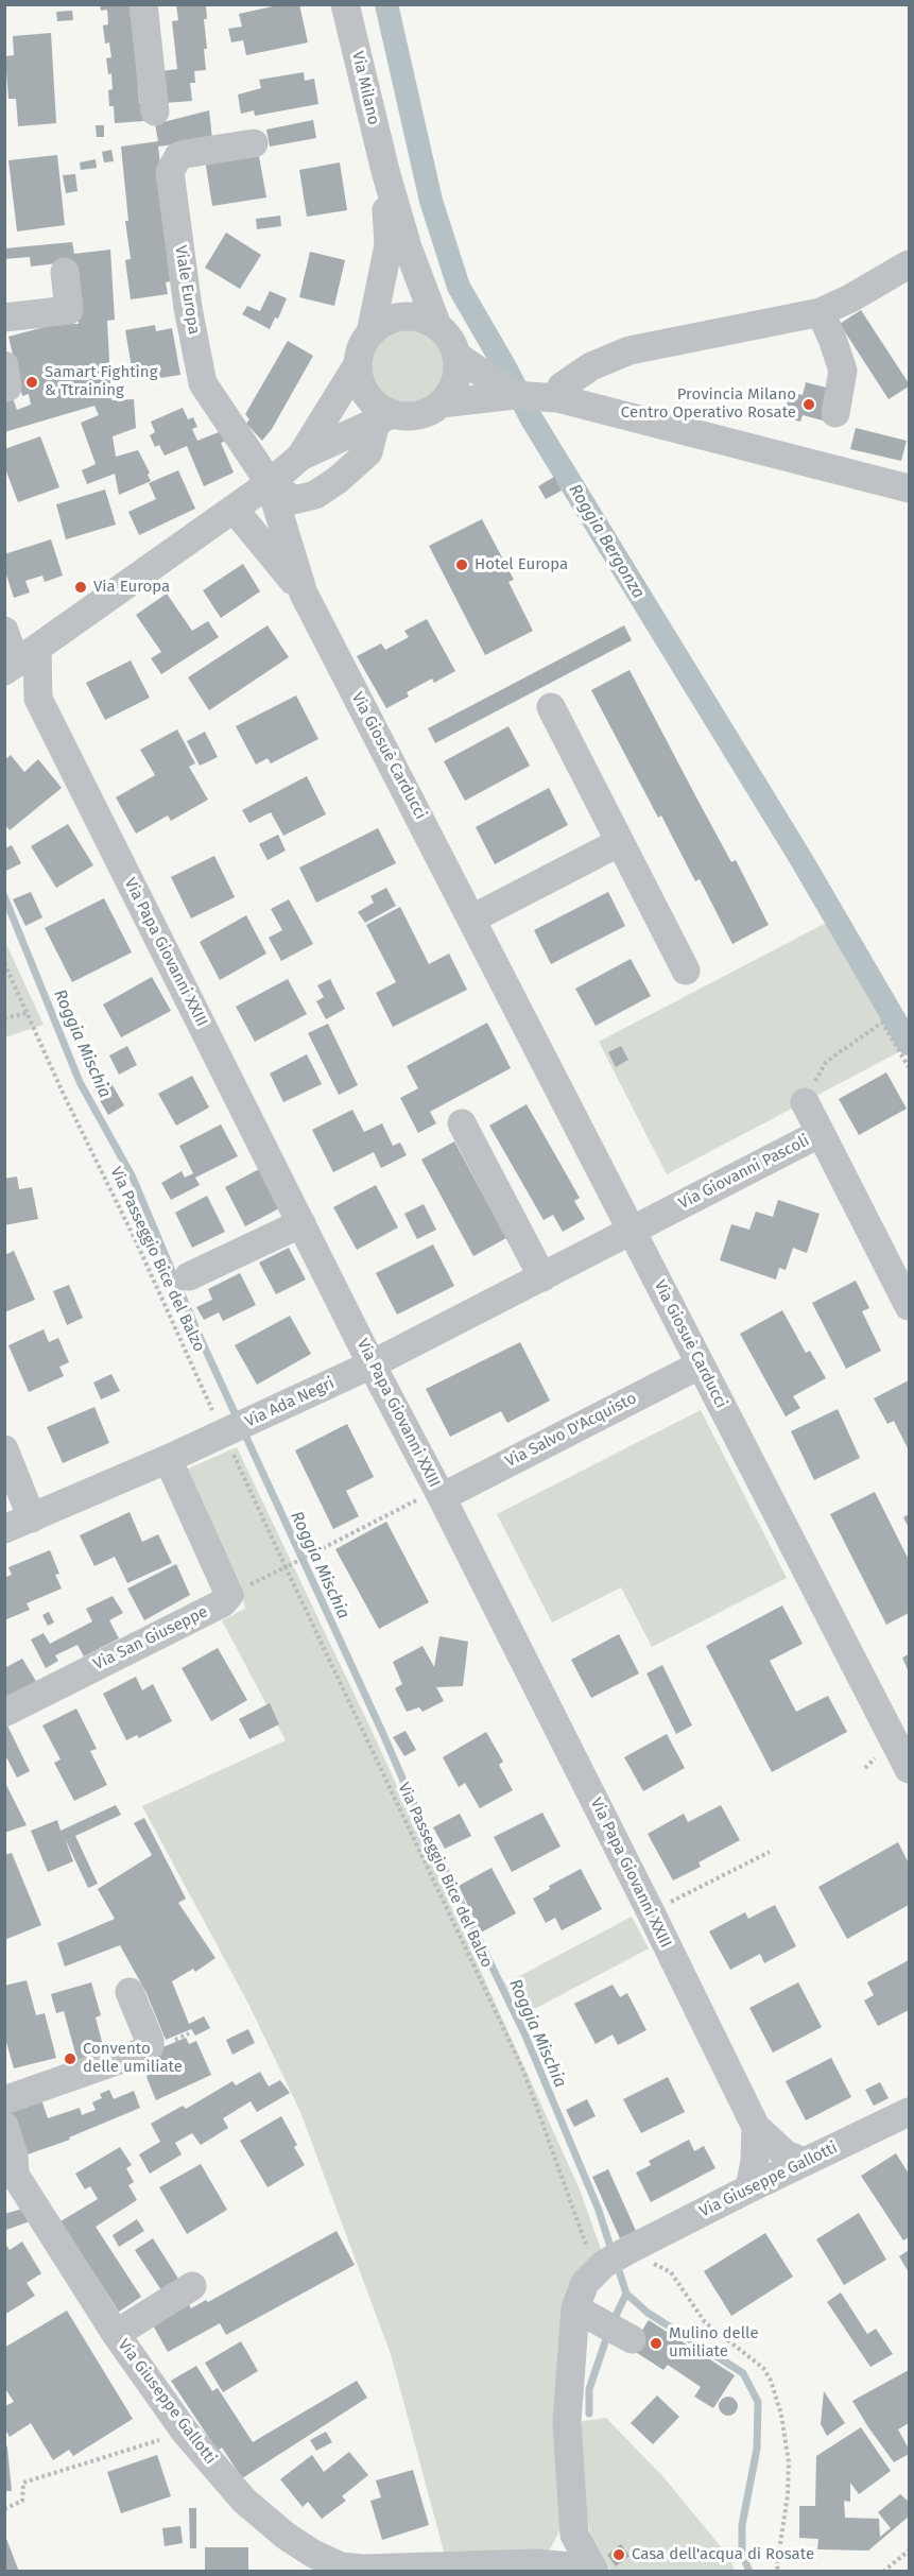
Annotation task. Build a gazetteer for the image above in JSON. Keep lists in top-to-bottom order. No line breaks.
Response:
{"streets":{"street":["Via Milano","Viale Europa","Via Giosuè Carducci","Via Papa Giovanni XXIII","Via Giovanni Pascoli","Via Ada Negri","Via Salvo D'Acquisto","Via San Giuseppe","Via Giuseppe Gallotti"],"path":["Via Passeggio Bice del Balzo"]},"crossings":[["Viale Europa","Via Giosuè Carducci"],["Via Giosuè Carducci","Via Giovanni Pascoli"],["Via Giosuè Carducci","Via Ada Negri"],["Via Giosuè Carducci","Via Salvo D'Acquisto"],["Via Papa Giovanni XXIII","Via Ada Negri"],["Via Papa Giovanni XXIII","Via Salvo D'Acquisto"],["Via Giovanni Pascoli","Via Ada Negri"],["Via Passeggio Bice del Balzo","Via Ada Negri"],["Via Passeggio Bice del Balzo","Via Giuseppe Gallotti"]],"water":["Roggia Bergonza","Roggia Mischia"],"places":["Samart Fighting & Ttraining","Provincia Milano Centro Operativo Rosate","Hotel Europa","Via Europa","Convento delle umiliate","Mulino delle umiliate","Casa dell'acqua di Rosate"]}
